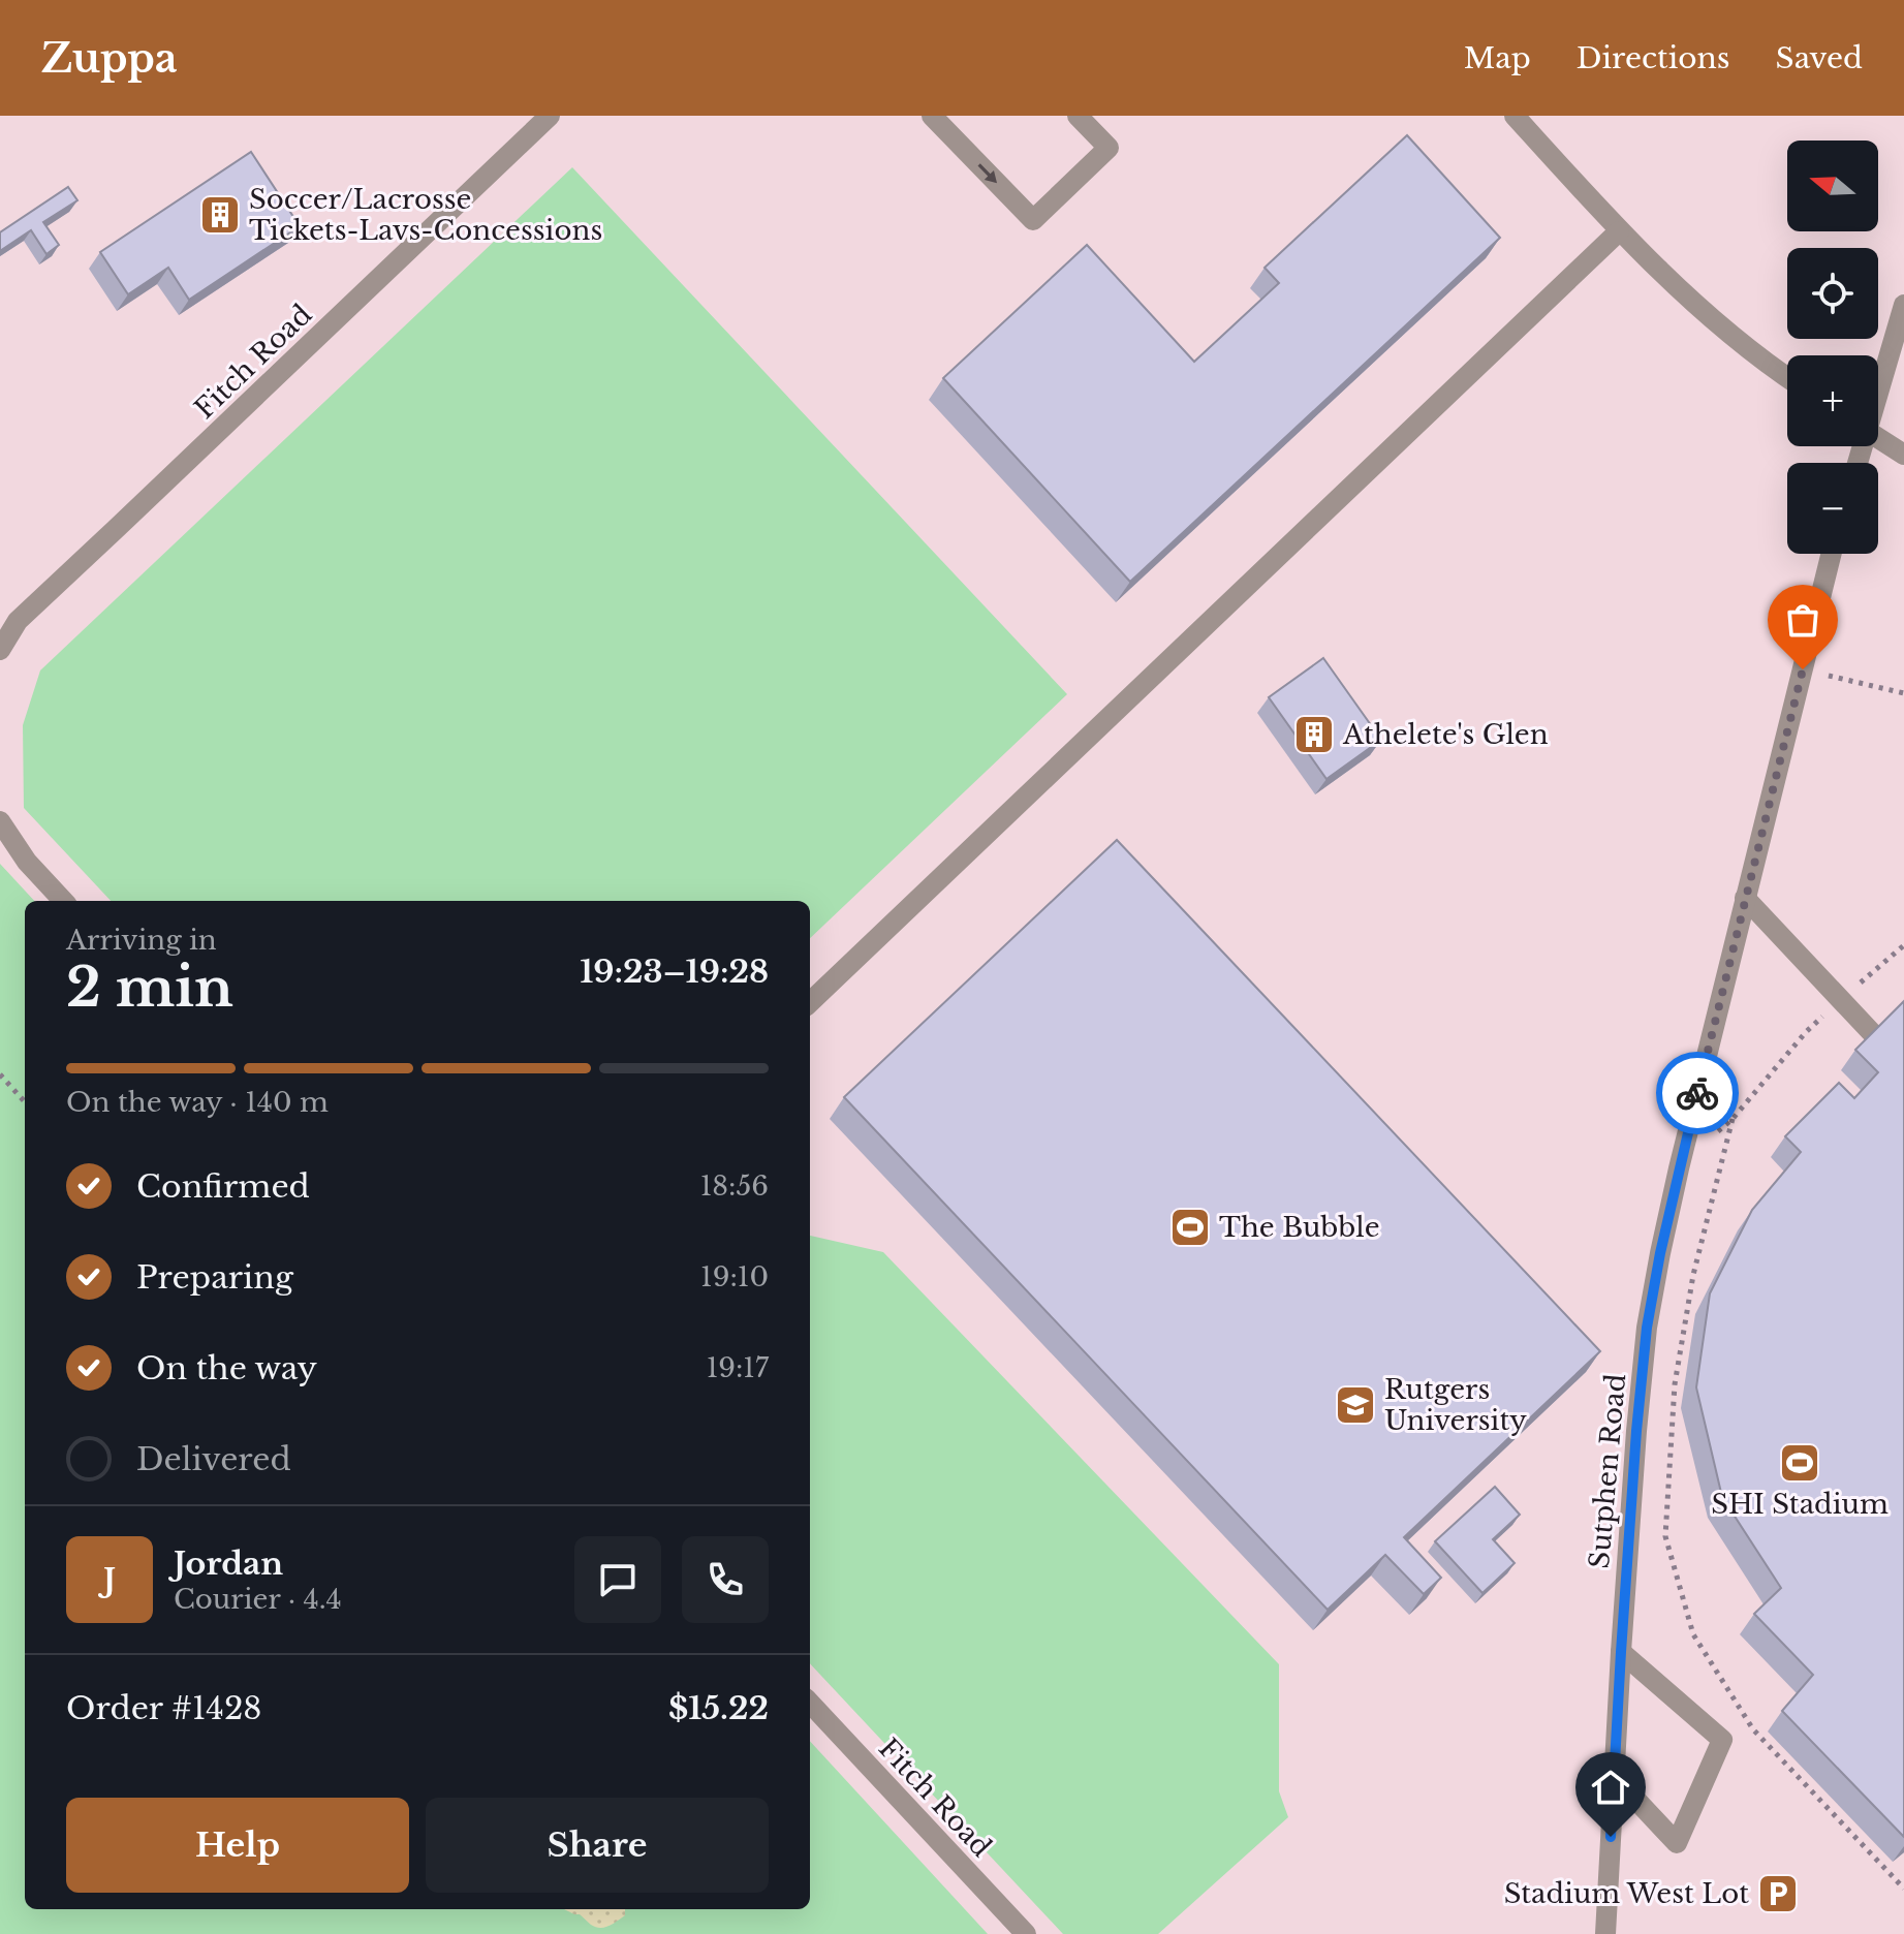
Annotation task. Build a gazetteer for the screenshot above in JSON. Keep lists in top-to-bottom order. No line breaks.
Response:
{"streets":{"street":["Fitch Road","Sutphen Road"]},"places":{"building":["Soccer/Lacrosse Tickets-Lavs-Concessions","Athelete's Glen"],"sports":["The Bubble","SHI Stadium"],"school or university":["Rutgers University"],"parking":["Stadium West Lot"]},"north":"left","page":{"header":"Zuppa","nav":["Map","Directions","Saved"],"map_buttons":["+","−"],"heading":["2 min","Arriving in","19:23–19:28"],"panel":["Jordan","Courier · 4.4","Order #1428","$15.22"],"bar":"On the way · 140 m","list":[["Confirmed","18:56"],["Preparing","19:10"],["On the way","19:17"],"Delivered"],"round":"J","buttons":["Help","Share"]}}
